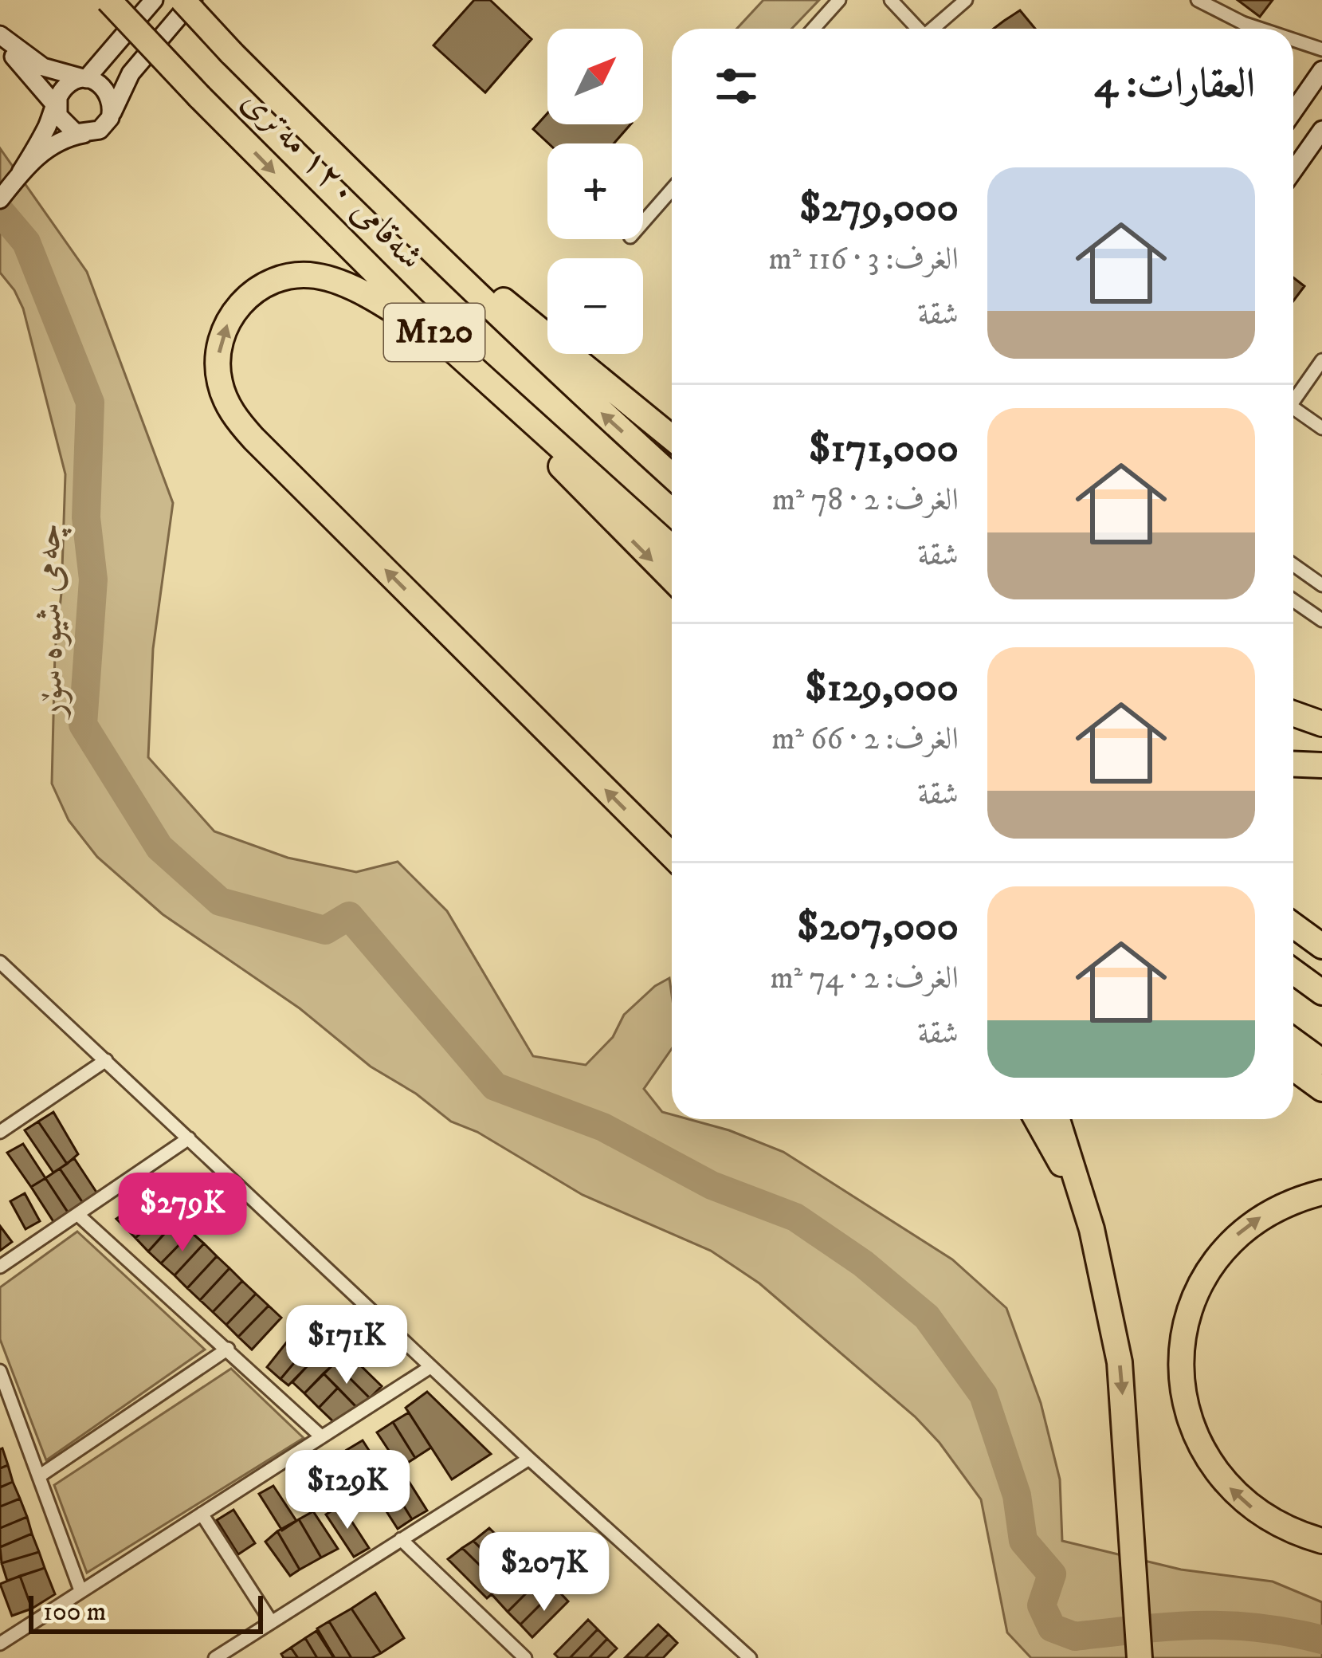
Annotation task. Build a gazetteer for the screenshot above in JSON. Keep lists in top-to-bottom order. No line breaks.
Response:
{"streets":{"highway":["شەقامی ١٢٠ مەتری","M120"]},"water":["چەمی شیوە سۆر"],"scale_bar":"100 m","north":"top right","page":{"map_buttons":["+","−"],"heading":"العقارات: 4","list":[{"name":"$279,000","note":"الغرف: 3 · 116 m² · شقة"},{"name":"$171,000","note":"الغرف: 2 · 78 m² · شقة"},{"name":"$129,000","note":"الغرف: 2 · 66 m² · شقة"},{"name":"$207,000","note":"الغرف: 2 · 74 m² · شقة"}],"price":["$279K","$171K","$129K","$207K"],"scale":"100 m"}}
